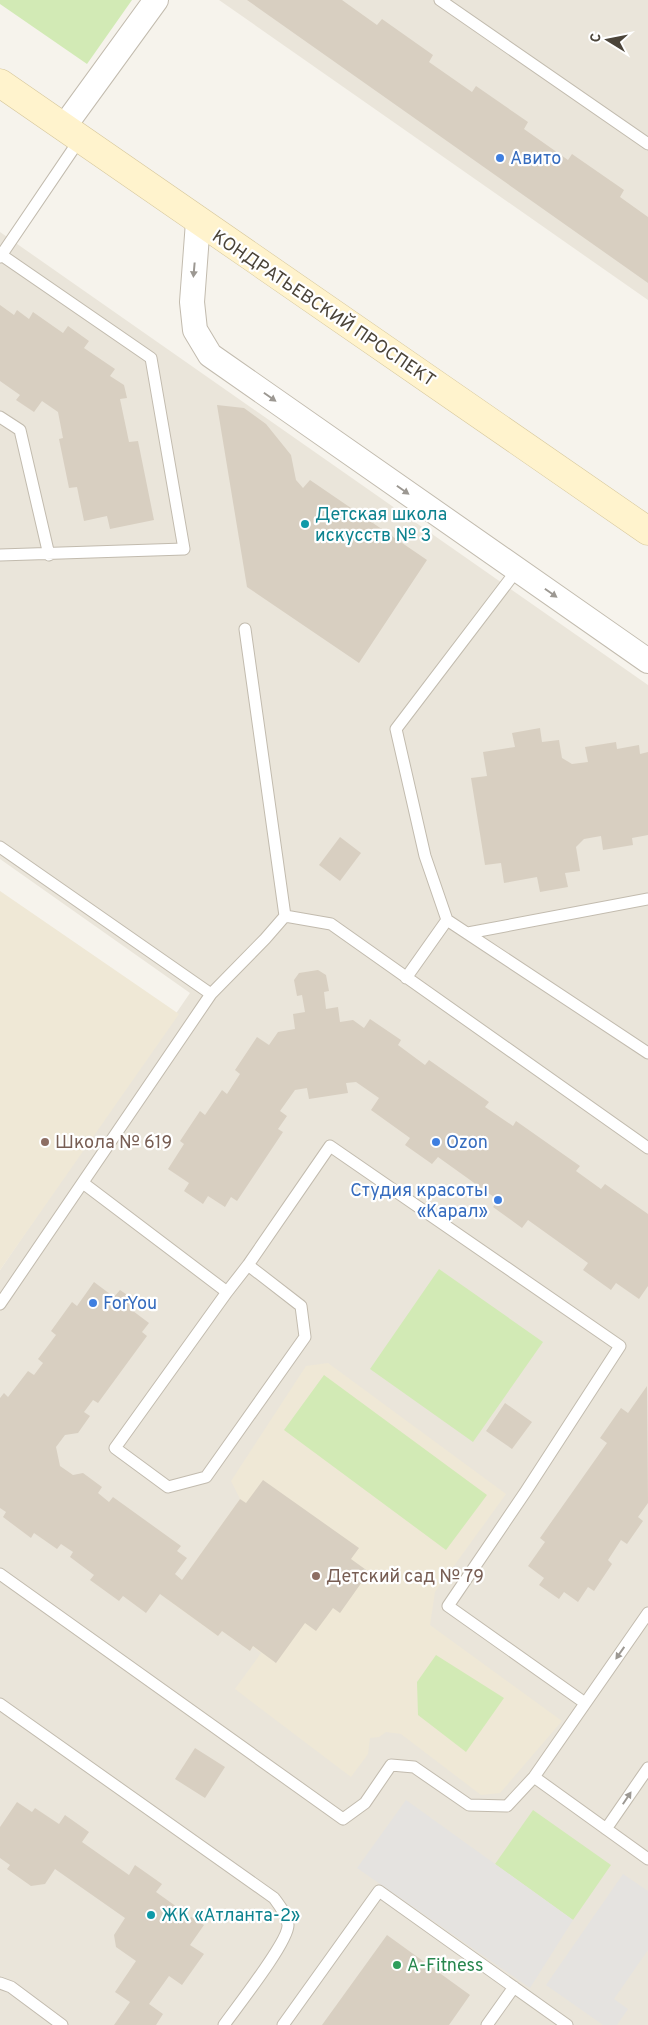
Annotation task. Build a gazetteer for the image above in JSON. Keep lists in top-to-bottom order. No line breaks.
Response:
{"streets":{"street":["КОНДРАТЬЕВСКИЙ ПРОСПЕКТ"]},"places":["Авито","Детская школа искусств № 3","Школа № 619","Ozon","Студия красоты «Карал»","ForYou","Детский сад № 79","ЖК «Атланта-2»","A-Fitness"],"north":"left"}
